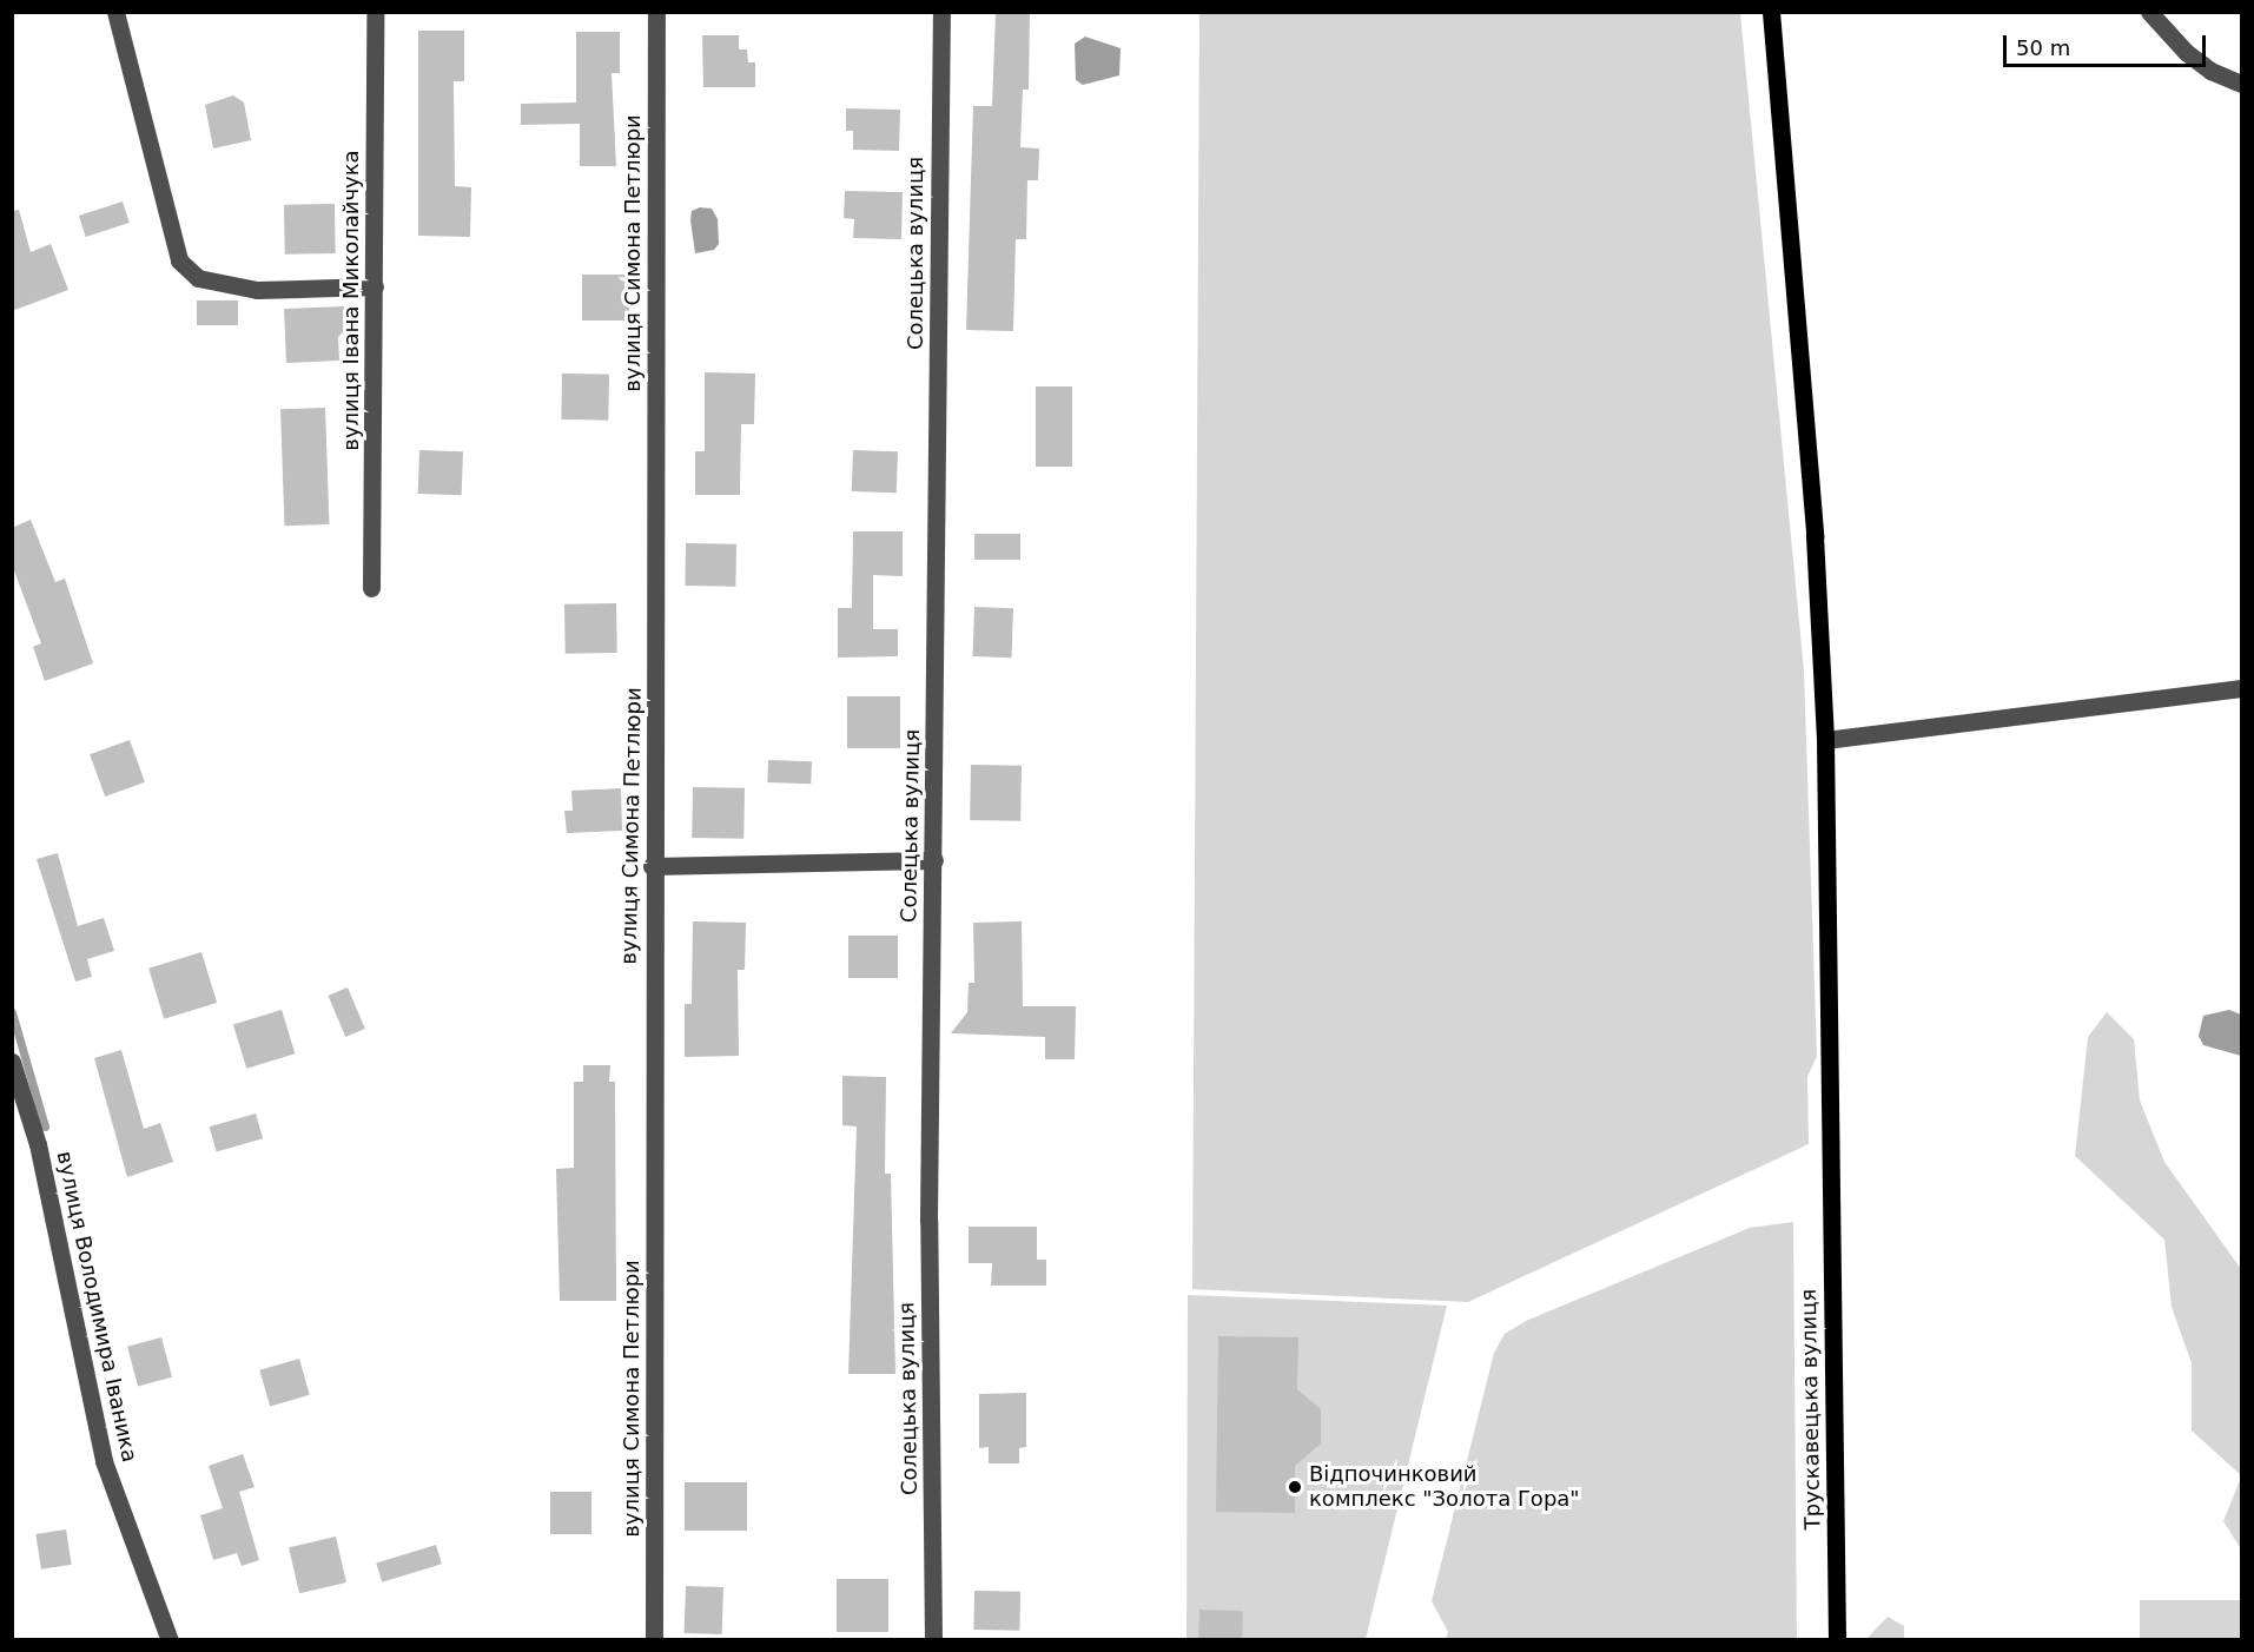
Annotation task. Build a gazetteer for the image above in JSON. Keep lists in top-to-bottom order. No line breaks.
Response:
{"streets":{"main road":["Трускавецька вулиця"],"street":["вулиця Симона Петлюри","Солецька вулиця","вулиця Івана Миколайчука","вулиця Володимира Іваника"]},"places":["Відпочинковий комплекс \"Золота Гора\""],"scale_bar":"50 m"}
